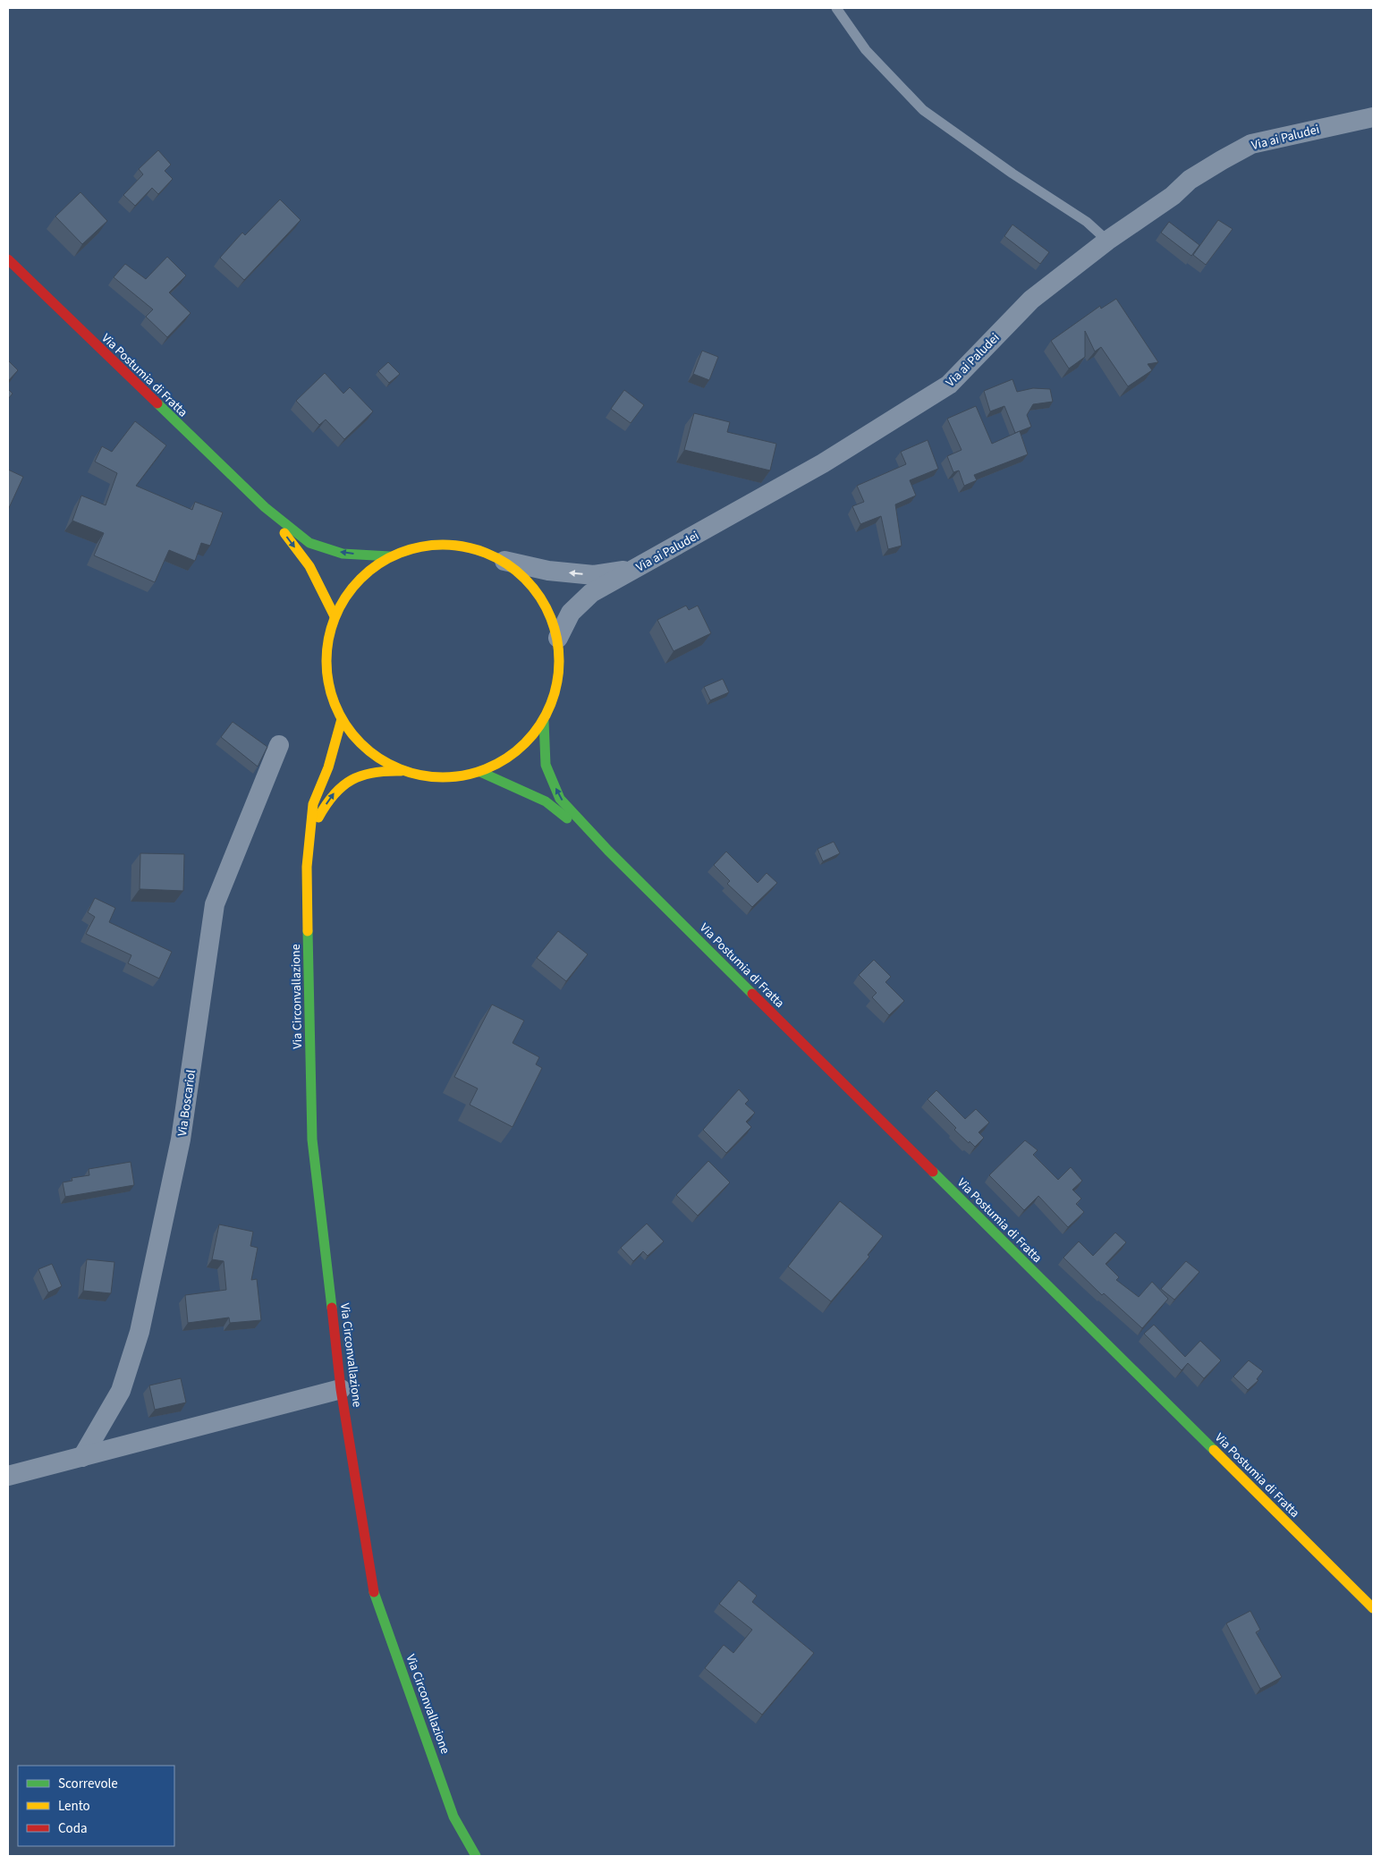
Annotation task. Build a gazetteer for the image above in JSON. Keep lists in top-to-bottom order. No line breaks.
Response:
{"streets":{"main road":["Via Postumia di Fratta","Via Circonvallazione"],"street":["Via ai Paludei","Via Boscariol"]},"legend":["Scorrevole","Lento","Coda"]}
